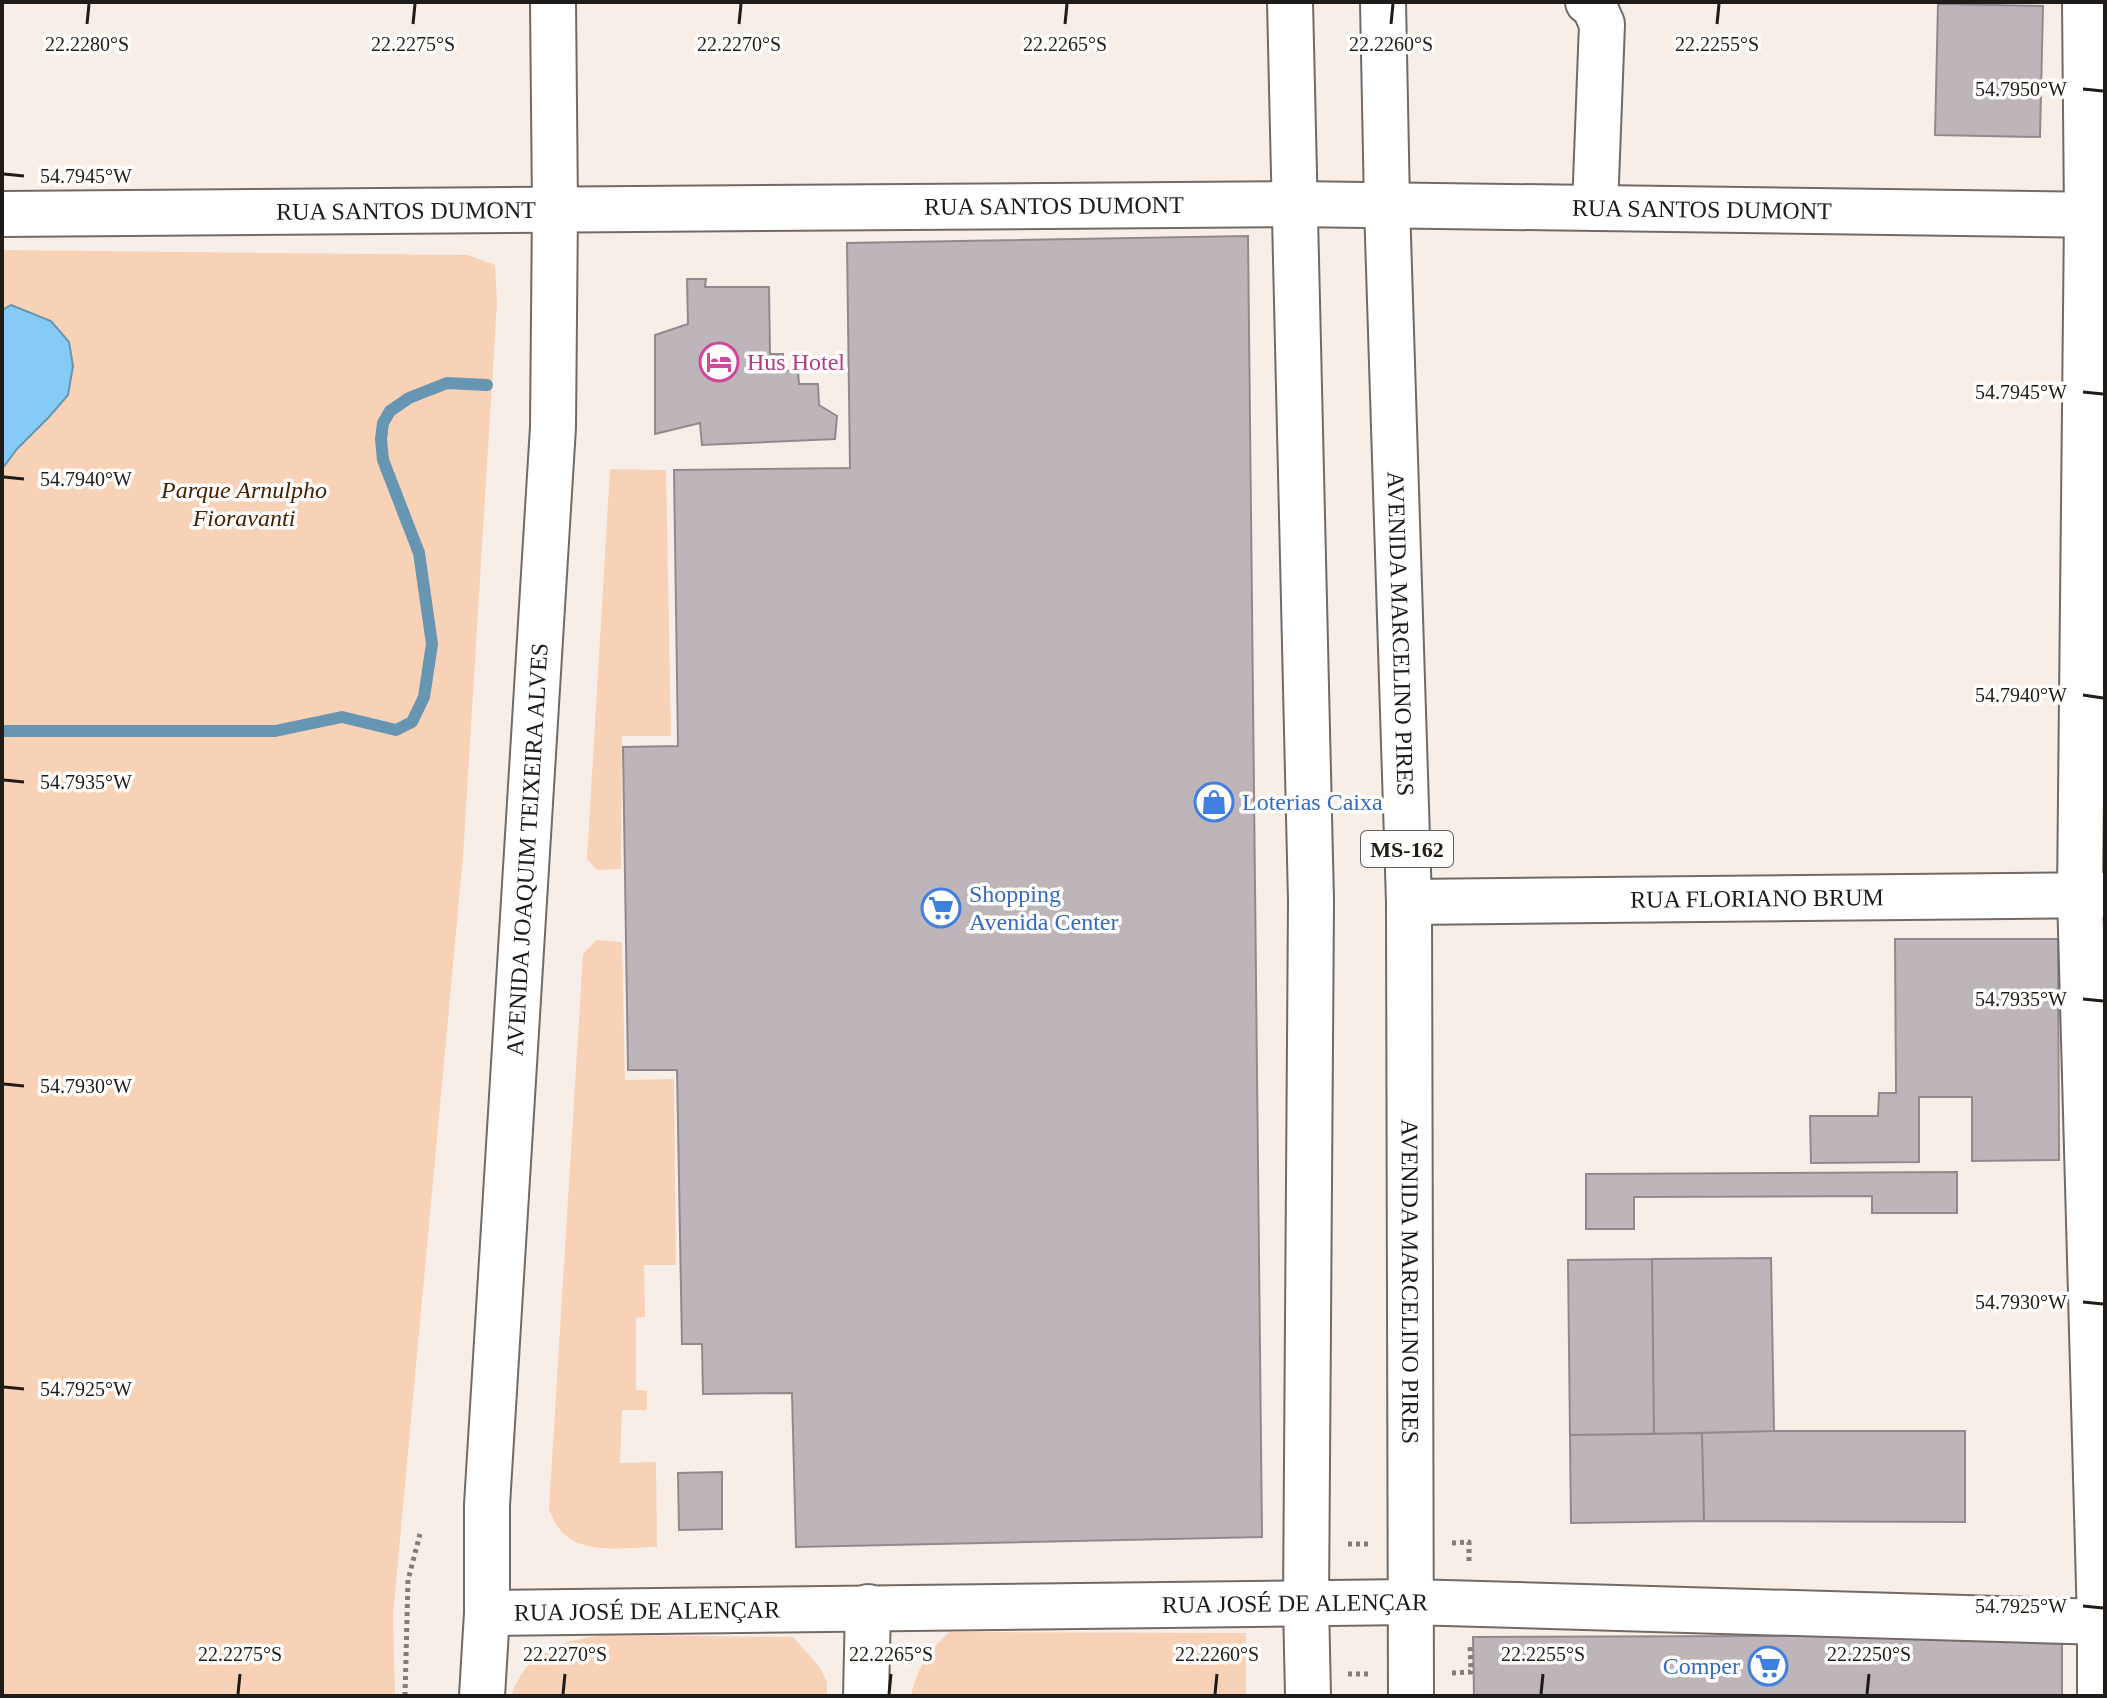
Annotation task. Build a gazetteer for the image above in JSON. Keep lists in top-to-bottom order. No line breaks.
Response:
{"streets":{"main road":["RUA SANTOS DUMONT","AVENIDA MARCELINO PIRES","AVENIDA JOAQUIM TEIXEIRA ALVES","MS-162","RUA FLORIANO BRUM","RUA JOSÉ DE ALENÇAR"]},"crossings":[["RUA SANTOS DUMONT","AVENIDA MARCELINO PIRES"],["RUA SANTOS DUMONT","AVENIDA JOAQUIM TEIXEIRA ALVES"],["AVENIDA MARCELINO PIRES","RUA FLORIANO BRUM"],["AVENIDA MARCELINO PIRES","RUA JOSÉ DE ALENÇAR"],["AVENIDA JOAQUIM TEIXEIRA ALVES","RUA JOSÉ DE ALENÇAR"]],"parks":["Parque Arnulpho Fioravanti"],"places":{"hotel":["Hus Hotel"],"shop":["Loterias Caixa"],"supermarket":["Shopping Avenida Center","Comper"]},"coordinates":["22.2280°S","22.2275°S","22.2270°S","22.2265°S","22.2260°S","22.2255°S","54.7950°W","54.7945°W","54.7940°W","54.7935°W","54.7930°W","54.7925°W","22.2250°S"]}
